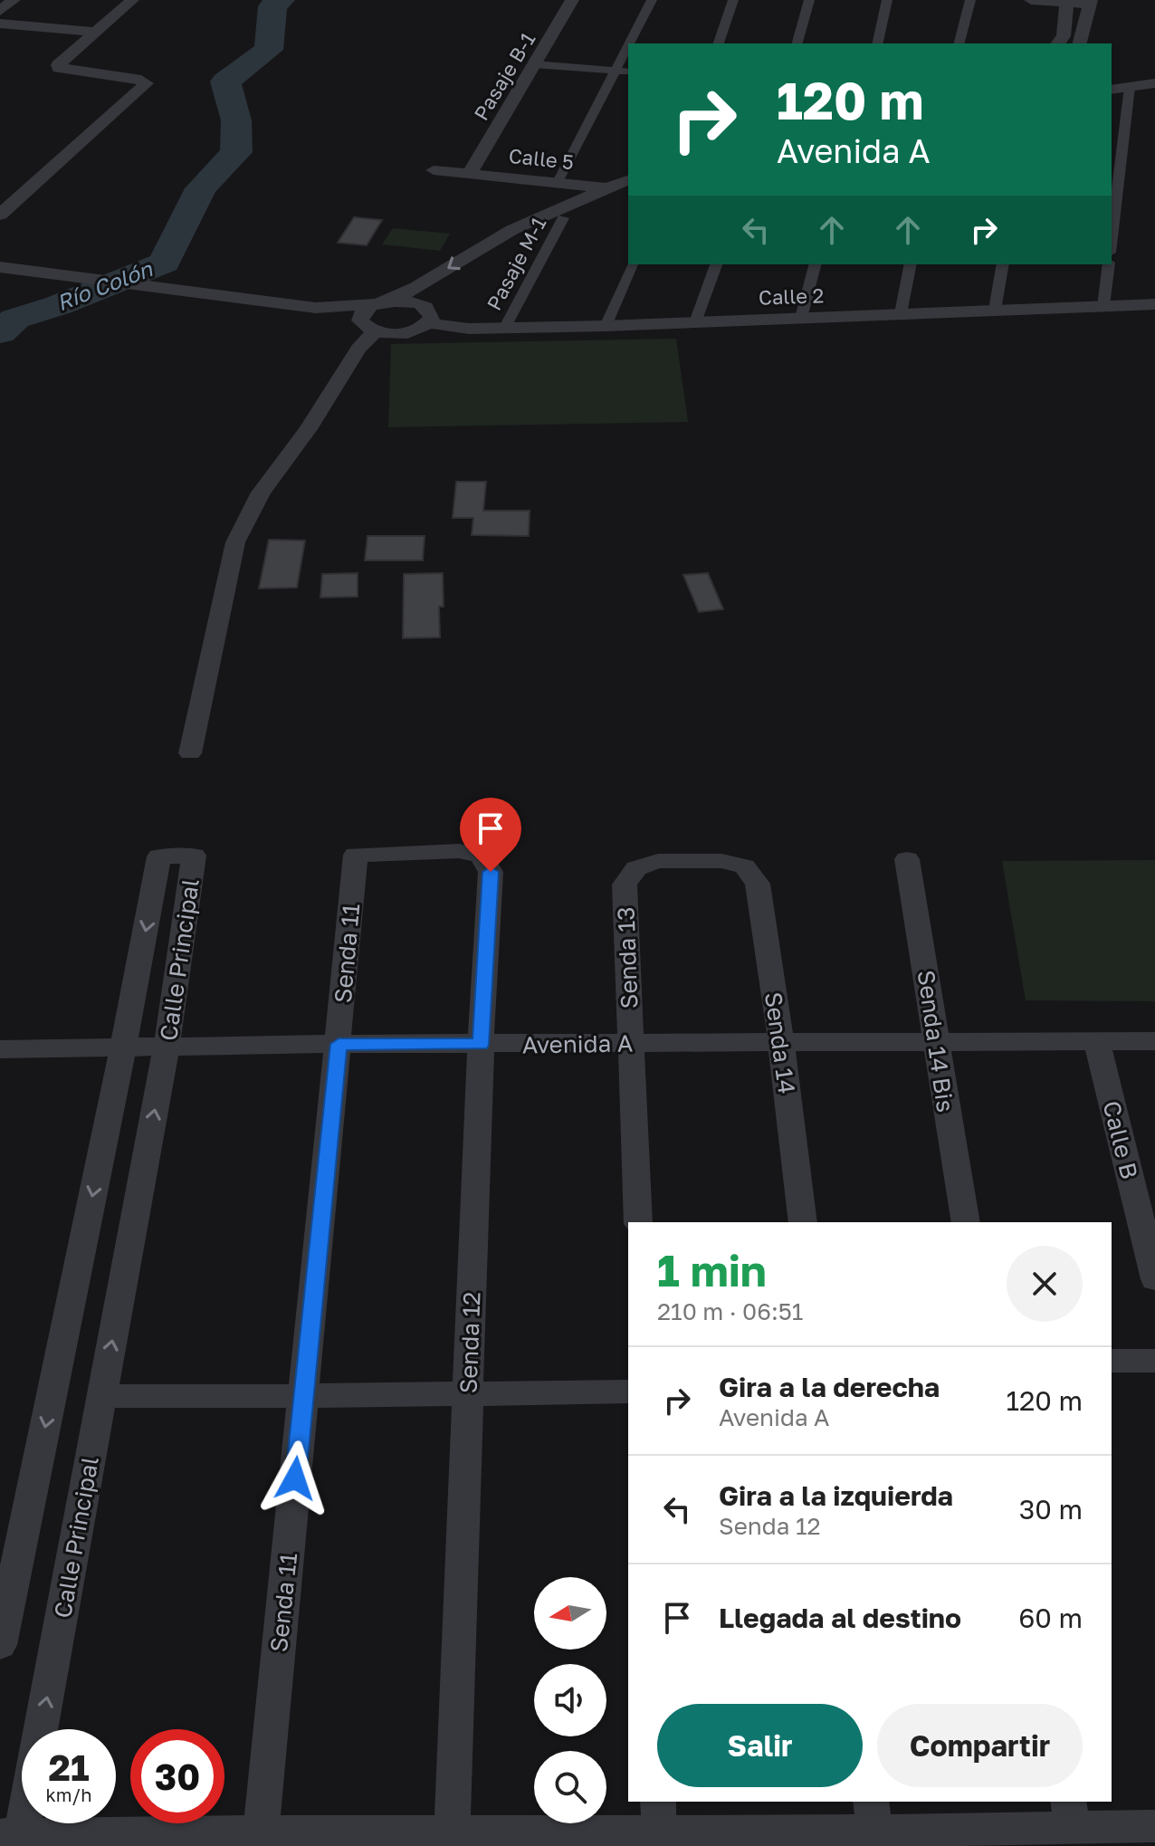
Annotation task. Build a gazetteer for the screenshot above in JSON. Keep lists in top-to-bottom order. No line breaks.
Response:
{"streets":{"street":["Pasaje B-1","Calle 5","Pasaje M-1","Calle 2","Senda 11","Senda 13","Calle Principal","Senda 14 Bis","Senda 14","Avenida A","Calle B","Senda 12"]},"crossings":[["Pasaje B-1","Calle 5"],["Pasaje M-1","Calle 2"],["Senda 11","Avenida A"],["Senda 11","Senda 12"],["Senda 13","Senda 14"],["Senda 13","Avenida A"],["Calle Principal","Avenida A"],["Senda 14 Bis","Avenida A"],["Senda 14","Avenida A"],["Avenida A","Calle B"],["Avenida A","Senda 12"]],"water":["Río Colón"],"north":"left","page":{"turn":["120 m","Avenida A"],"heading":["1 min","210 m · 06:51"],"list":[{"name":"Gira a la derecha","note":"Avenida A","value":"120 m"},{"name":"Gira a la izquierda","note":"Senda 12","value":"30 m"},{"name":"Llegada al destino","value":"60 m"}],"buttons":["Salir","Compartir"],"speed":"21 km/h","limit":"30"}}
